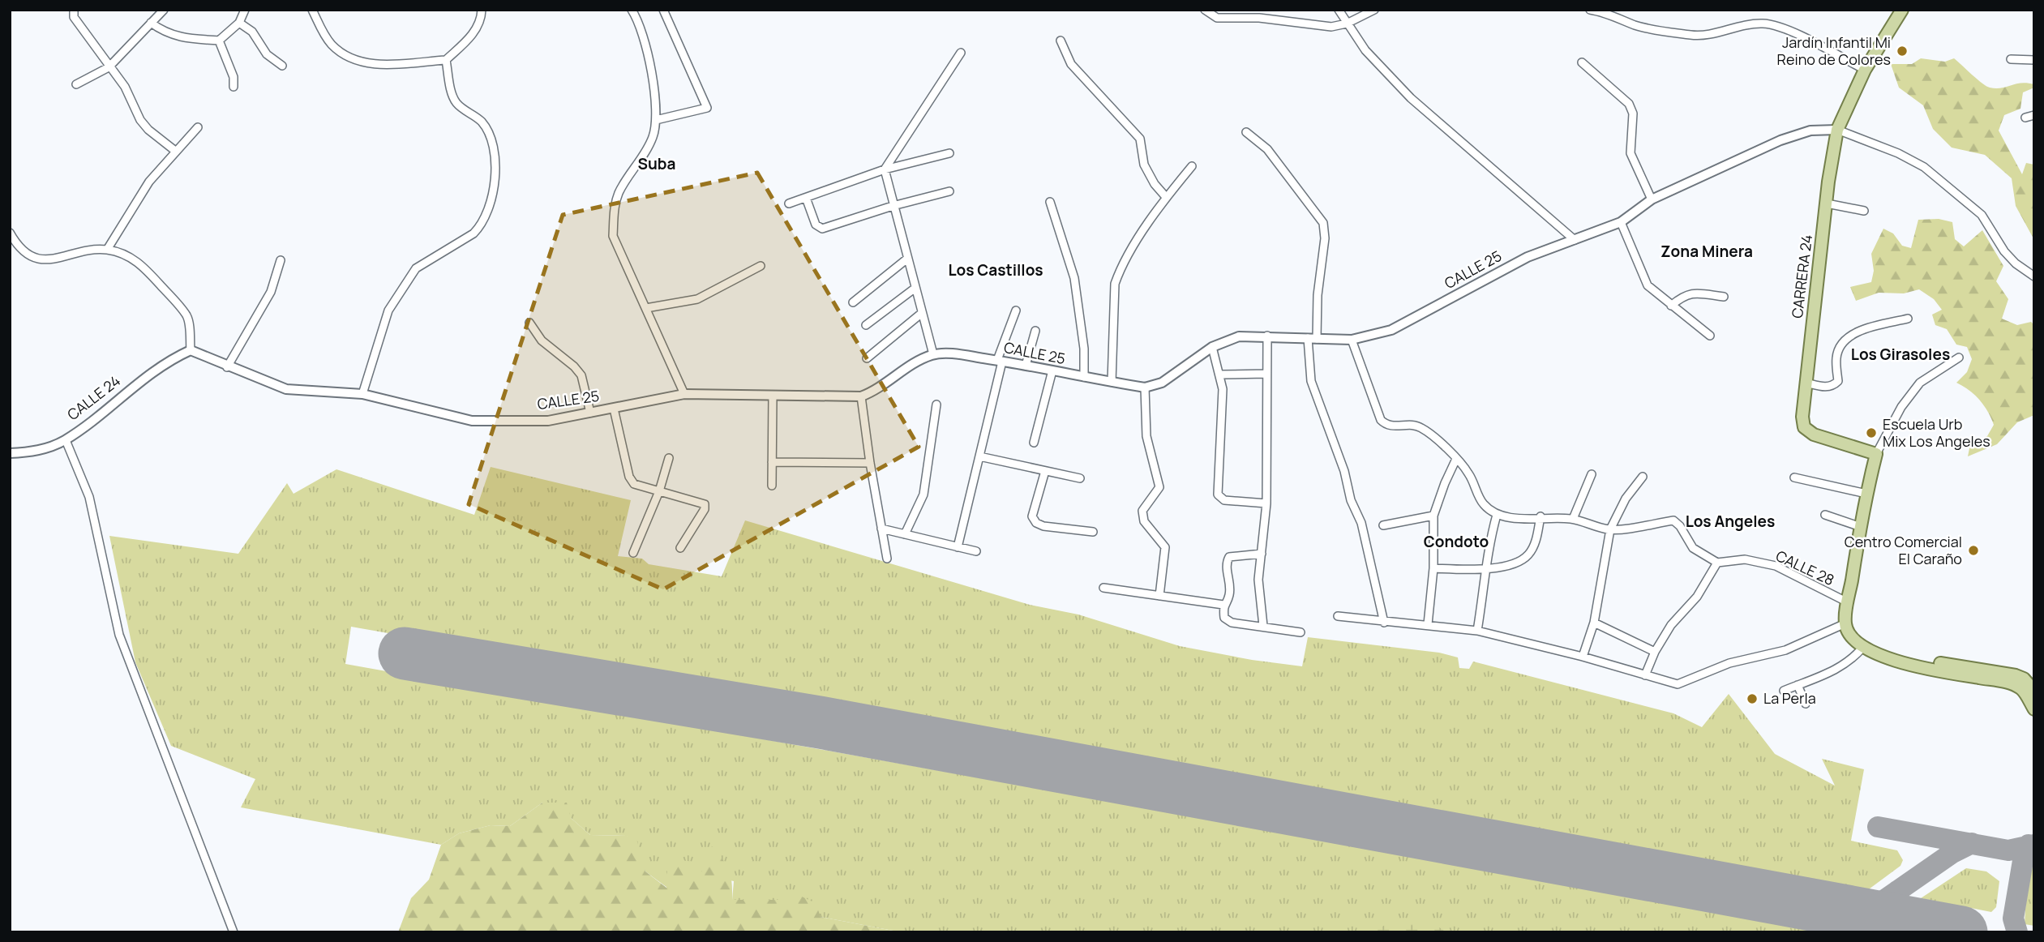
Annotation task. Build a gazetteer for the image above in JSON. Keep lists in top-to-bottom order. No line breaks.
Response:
{"streets":{"main road":["CARRERA 24"],"street":["CALLE 25","CALLE 24","CALLE 28"]},"crossings":[["CALLE 25","CARRERA 24"],["CALLE 25","CALLE 24"]],"districts":["Suba","Zona Minera","Los Castillos","Los Girasoles","Los Angeles","Condoto"],"places":["Jardín Infantil Mi Reino de Colores","Escuela Urb Mix Los Angeles","Centro Comercial El Caraño","La Perla"]}
